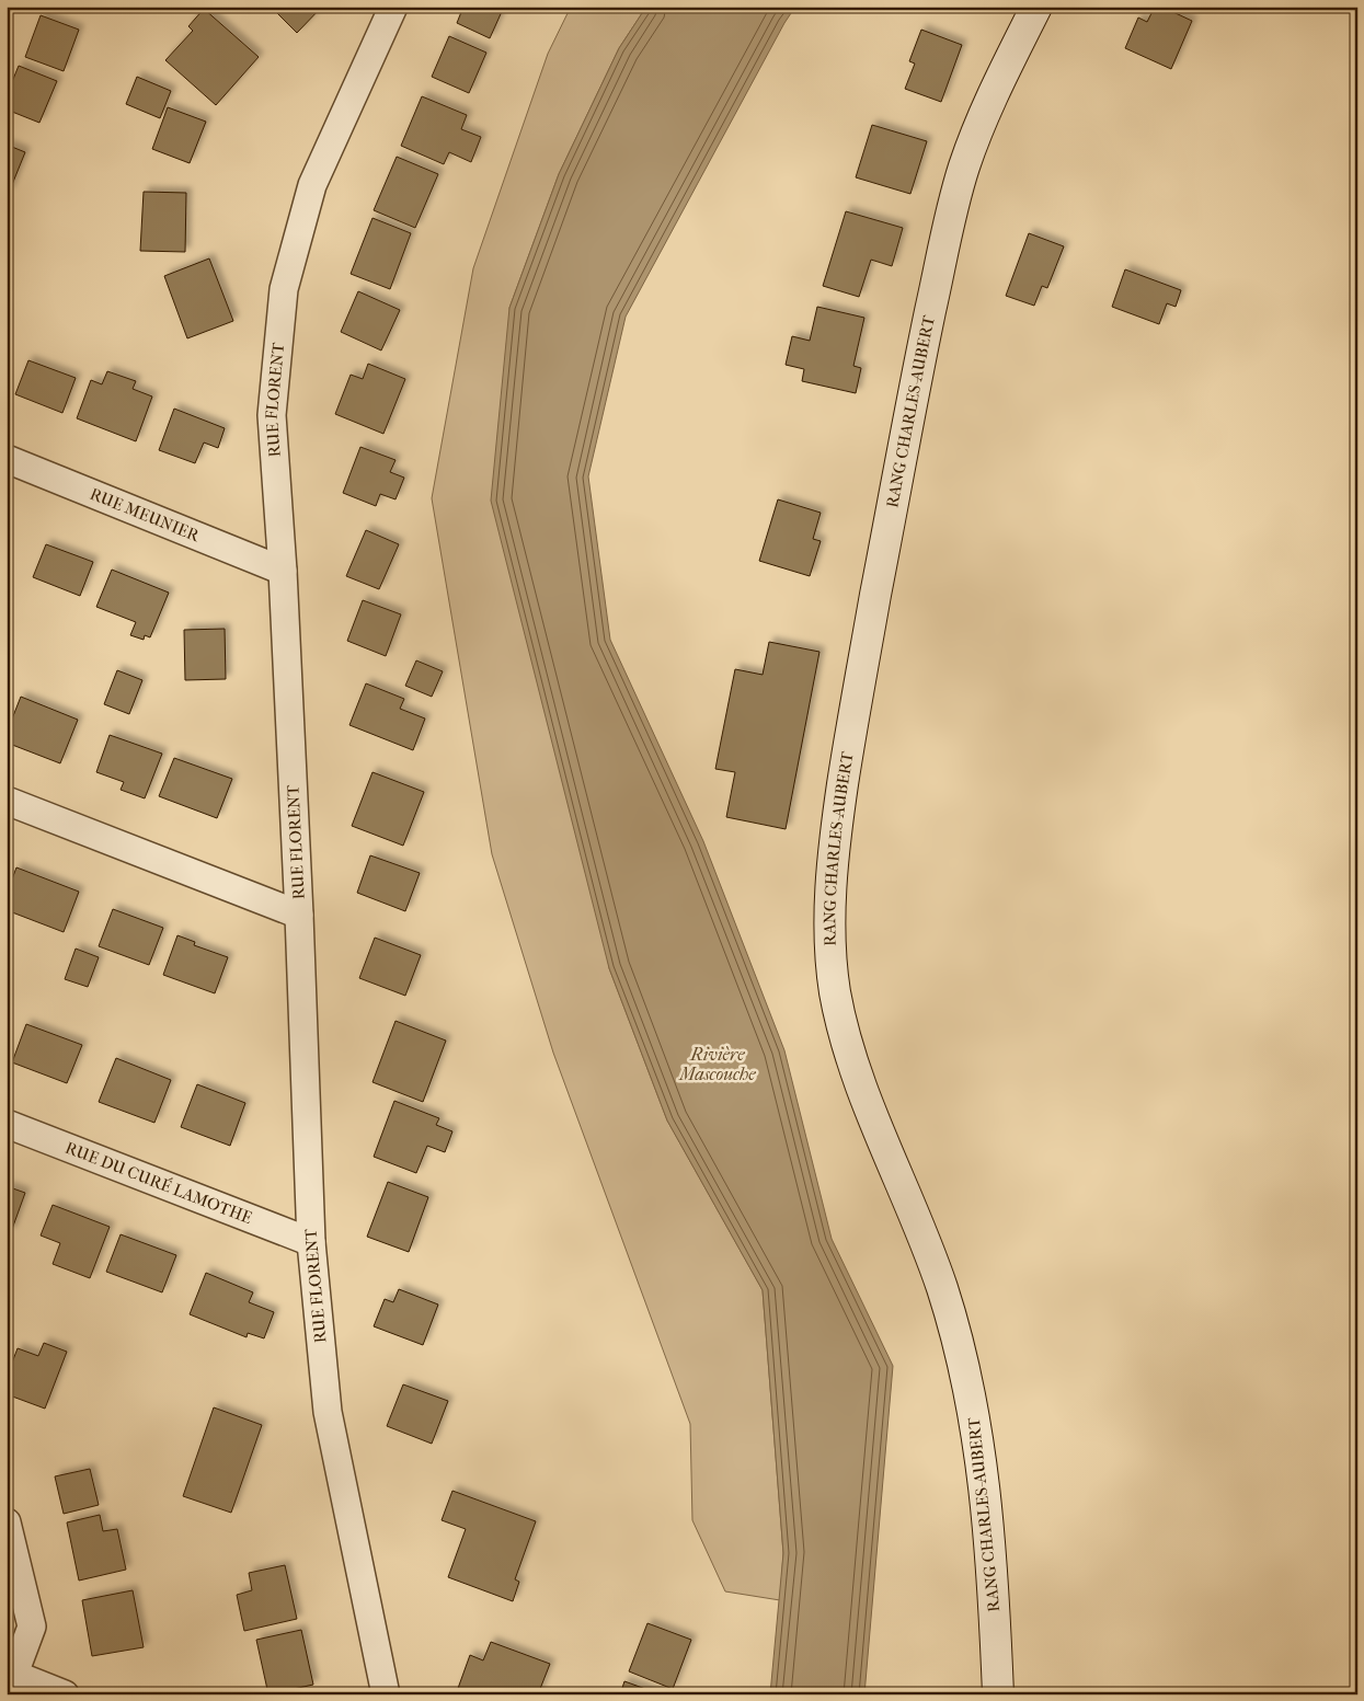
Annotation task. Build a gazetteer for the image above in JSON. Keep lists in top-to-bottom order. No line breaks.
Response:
{"streets":{"street":["RUE FLORENT","RANG CHARLES-AUBERT","RUE MEUNIER","RUE DU CURÉ LAMOTHE"]},"crossings":[["RUE FLORENT","RUE MEUNIER"],["RUE FLORENT","RUE DU CURÉ LAMOTHE"]],"water":["Rivière Mascouche"]}
